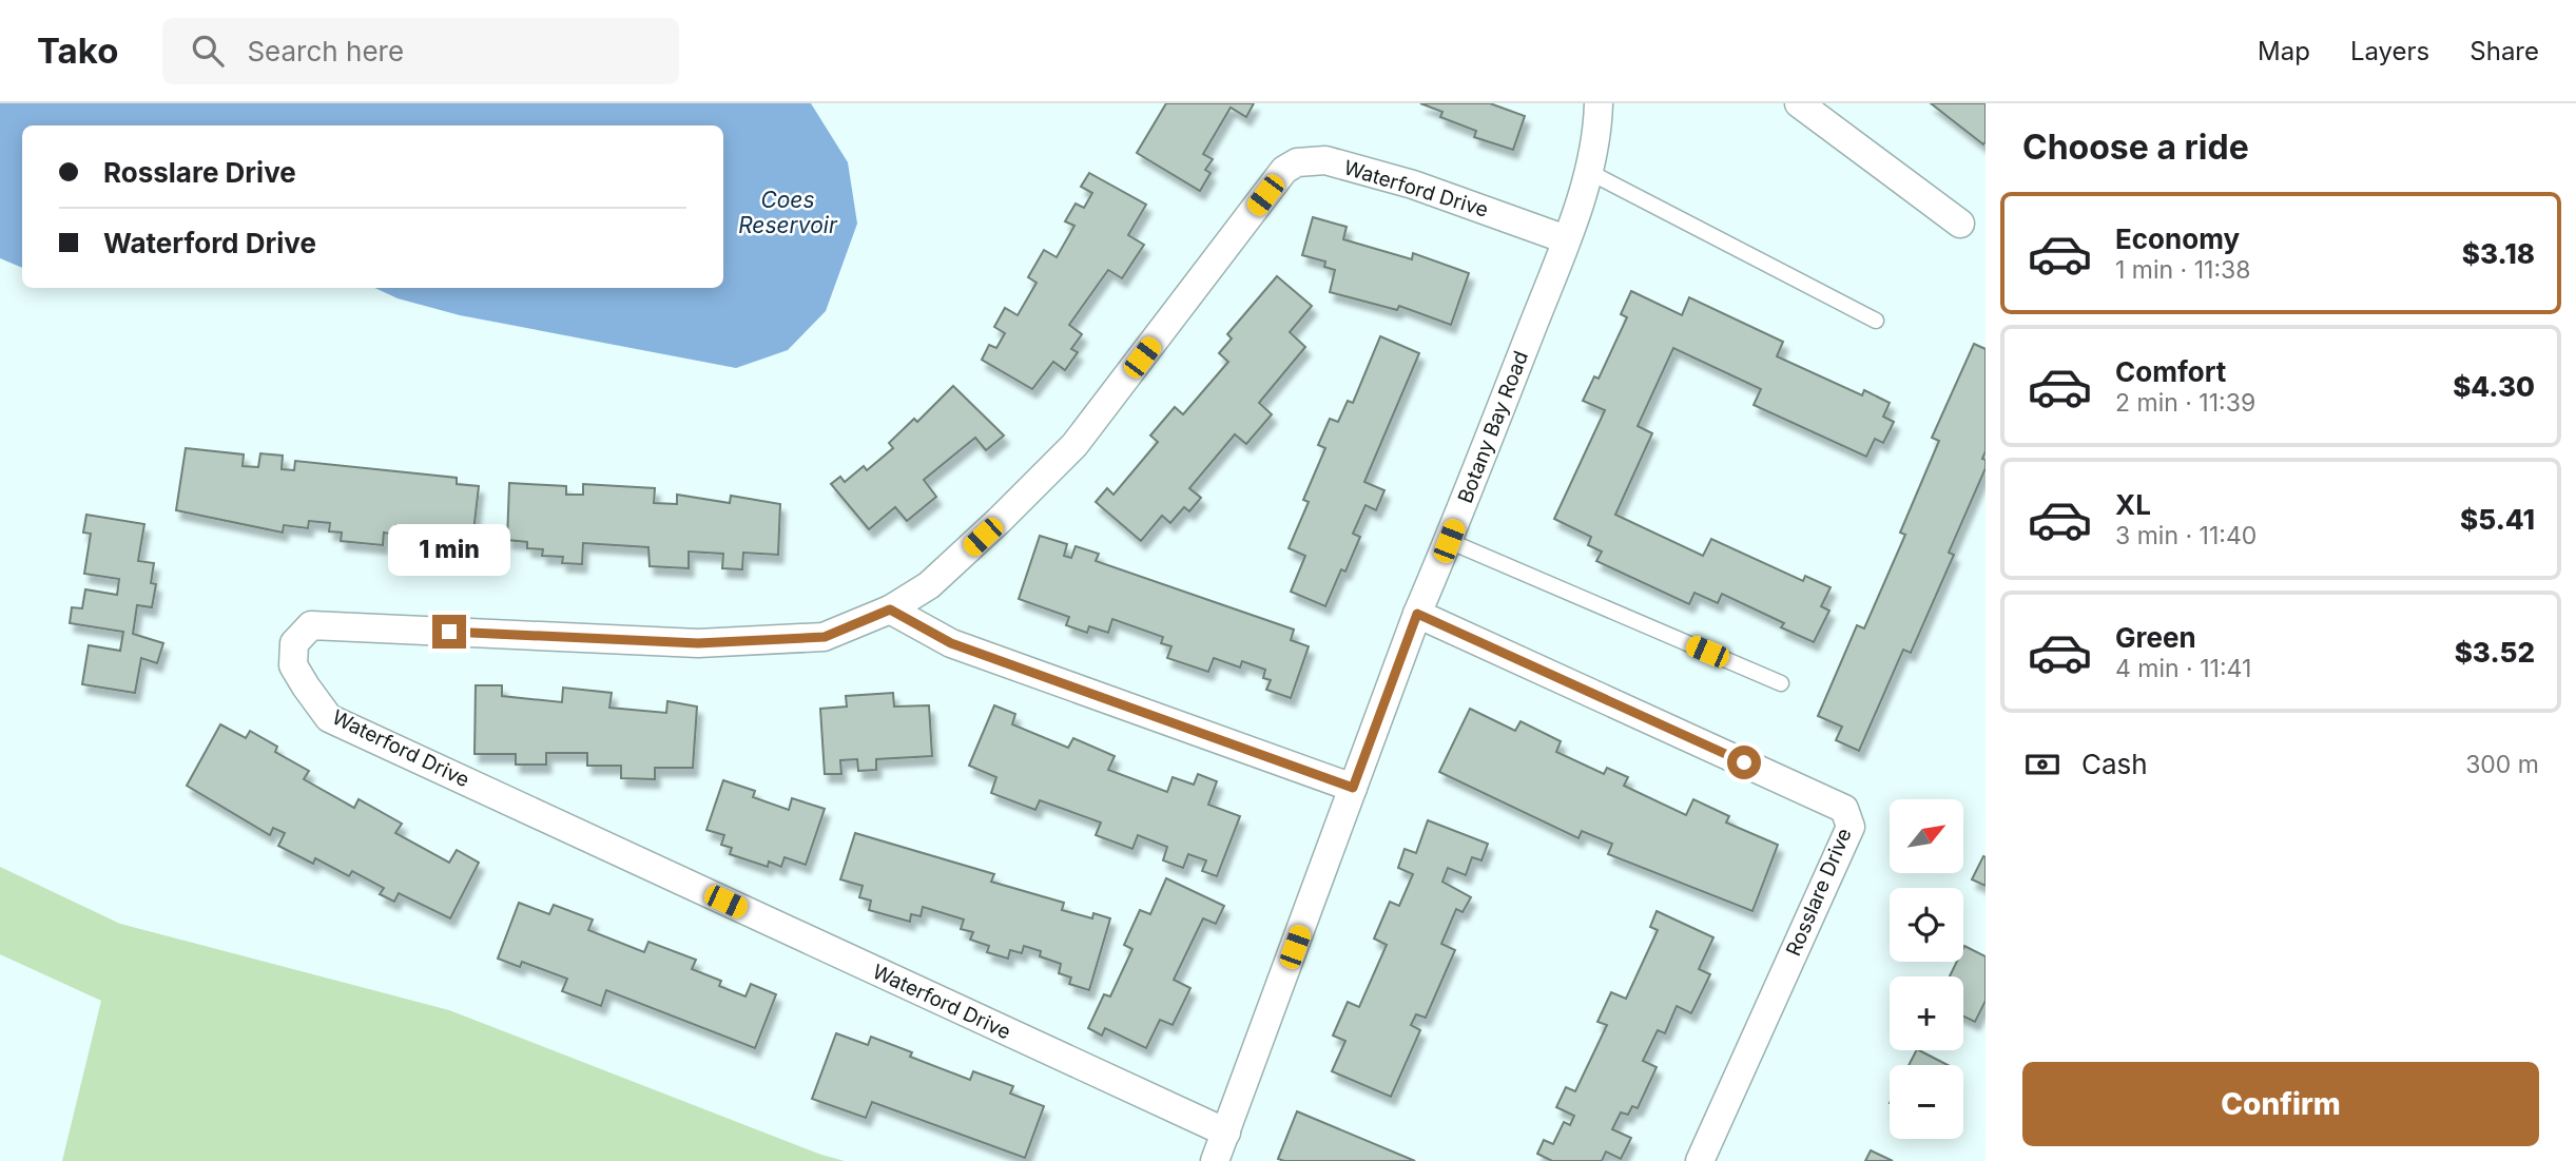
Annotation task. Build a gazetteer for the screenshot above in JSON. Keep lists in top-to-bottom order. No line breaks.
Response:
{"streets":{"street":["Waterford Drive","Botany Bay Road","Rosslare Drive"]},"crossings":[["Waterford Drive","Botany Bay Road"],["Botany Bay Road","Rosslare Drive"]],"water":["Coes Reservoir"],"north":"top right","page":{"header":"Tako","search":"Search here","nav":["Map","Layers","Share"],"heading":"Choose a ride","banner":["Rosslare Drive","Waterford Drive"],"list":[{"name":"Economy","note":"1 min · 11:38","value":"$3.18"},{"name":"Comfort","note":"2 min · 11:39","value":"$4.30"},{"name":"XL","note":"3 min · 11:40","value":"$5.41"},{"name":"Green","note":"4 min · 11:41","value":"$3.52"}],"bubble":"1 min","pay":["Cash","300 m"],"map_buttons":["+","−"],"buttons":"Confirm"}}
